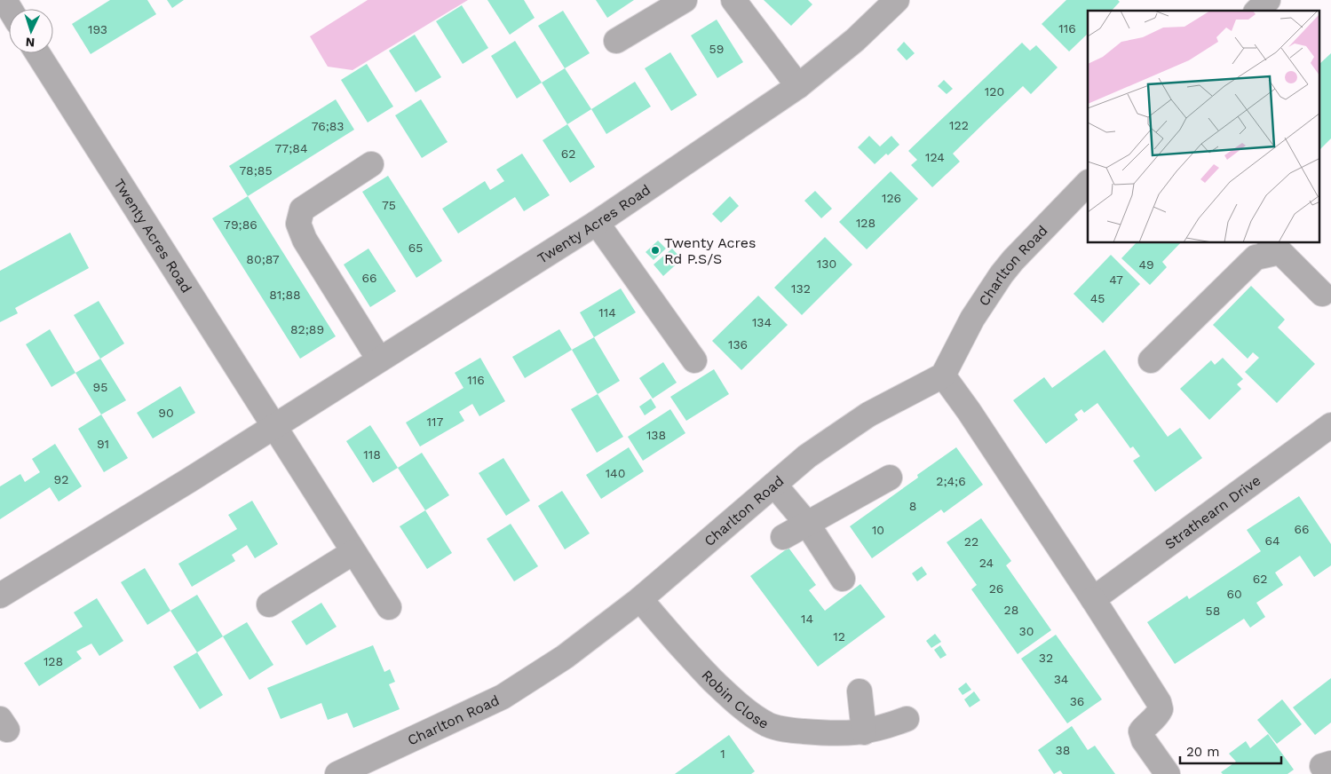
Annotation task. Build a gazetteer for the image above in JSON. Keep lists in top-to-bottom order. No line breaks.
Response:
{"streets":{"street":["Twenty Acres Road","Charlton Road","Strathearn Drive","Robin Close"]},"crossings":[["Charlton Road","Robin Close"]],"places":["Twenty Acres Rd P.S/S"],"house_numbers":["116","193","59","120","122","76;83","77;84","62","124","78;85","126","75","128","79;86","65","80;87","130","49","66","47","132","81;88","45","114","134","82;89","136","116","95","90","117","138","91","118","140","92","2;4;6","8","66","10","64","22","24","62","26","60","28","58","14","30","12","32","128","34","36","38","1"],"scale_bar":"20 m","north":"bottom"}
